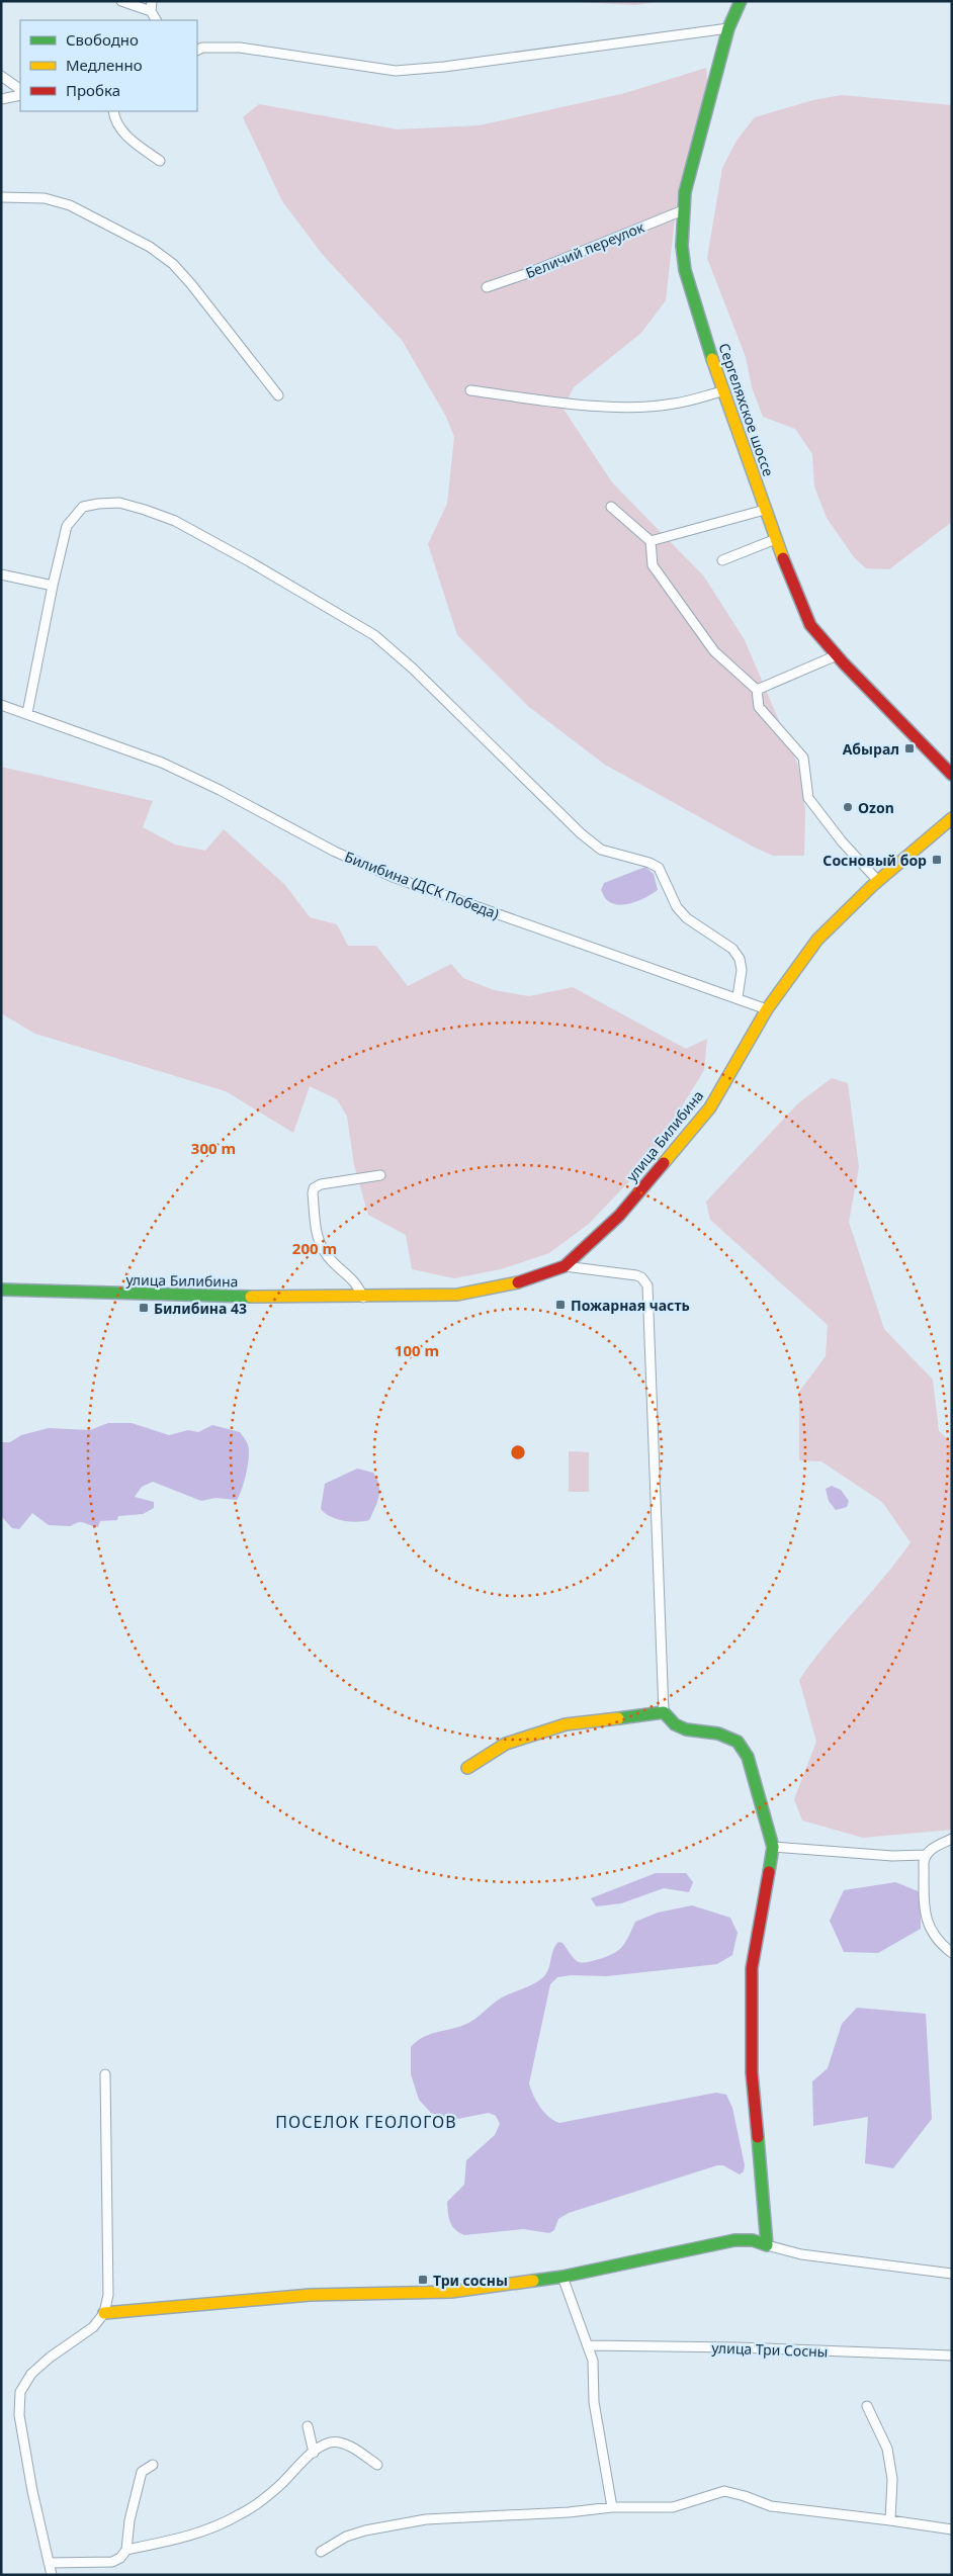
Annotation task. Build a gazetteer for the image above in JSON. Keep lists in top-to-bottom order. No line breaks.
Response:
{"streets":{"main road":["Сергеляхское шоссе","улица Билибина"],"street":["Беличий переулок","Билибина (ДСК Победа)","улица Три Сосны"]},"crossings":[["Беличий переулок","Сергеляхское шоссе"],["Билибина (ДСК Победа)","улица Билибина"]],"districts":["ПОСЕЛОК ГЕОЛОГОВ"],"places":{"transit":["Абырал","Сосновый бор","Пожарная часть","Билибина 43","Три сосны"],"other":["Ozon"]},"legend":["Свободно","Медленно","Пробка"],"rings":["300 m","200 m","100 m"]}
